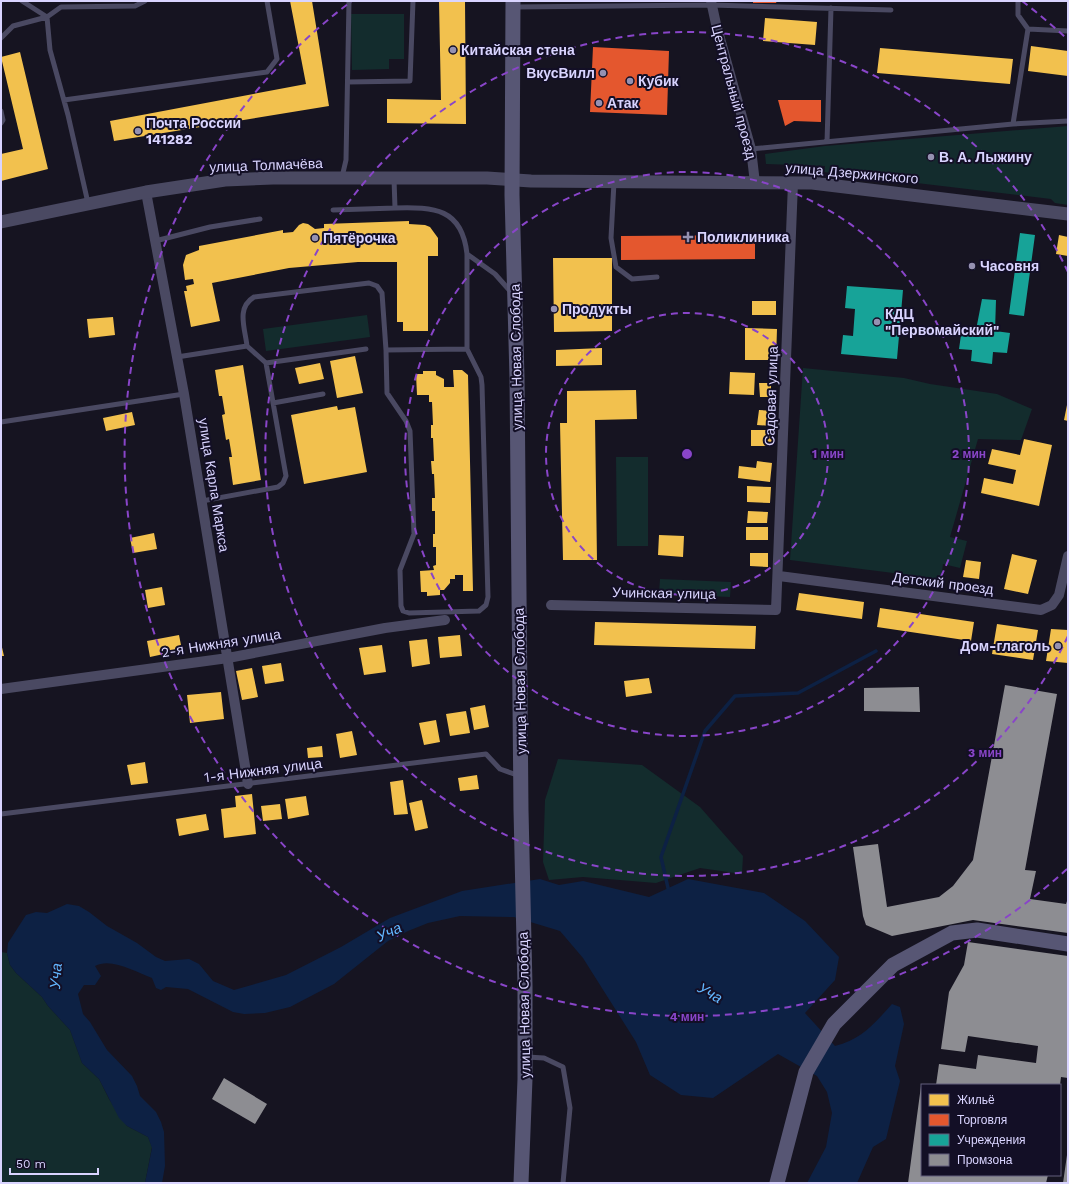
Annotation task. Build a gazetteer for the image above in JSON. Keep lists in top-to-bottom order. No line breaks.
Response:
{"streets":{"main road":["улица Новая Слобода"],"street":["Центральный проезд","улица Толмачёва","улица Дзержинского","Садовая улица","улица Карла Маркса","Детский проезд","Учинская улица","2-я Нижняя улица"],"lane":["1-я Нижняя улица"]},"crossings":[["Центральный проезд","улица Дзержинского"],["улица Толмачёва","улица Дзержинского"],["улица Толмачёва","улица Новая Слобода"],["улица Толмачёва","улица Карла Маркса"],["улица Дзержинского","улица Новая Слобода"],["улица Дзержинского","Садовая улица"],["улица Новая Слобода","1-я Нижняя улица"],["Садовая улица","Детский проезд"],["Садовая улица","Учинская улица"],["улица Карла Маркса","2-я Нижняя улица"],["улица Карла Маркса","1-я Нижняя улица"]],"water":["Уча"],"places":{"other":["Китайская стена","ВкусВилл","Кубик","Атак","Почта России 141282","В. А. Лыжину","Пятёрочка","Часовня","Продукты","КДЦ \"Первомайский\"","Дом-глаголь"],"health":["Поликлиника"]},"legend":["Жильё","Торговля","Учреждения","Промзона"],"scale_bar":"50 m","rings":["1 мин","2 мин","3 мин","4 мин"]}
